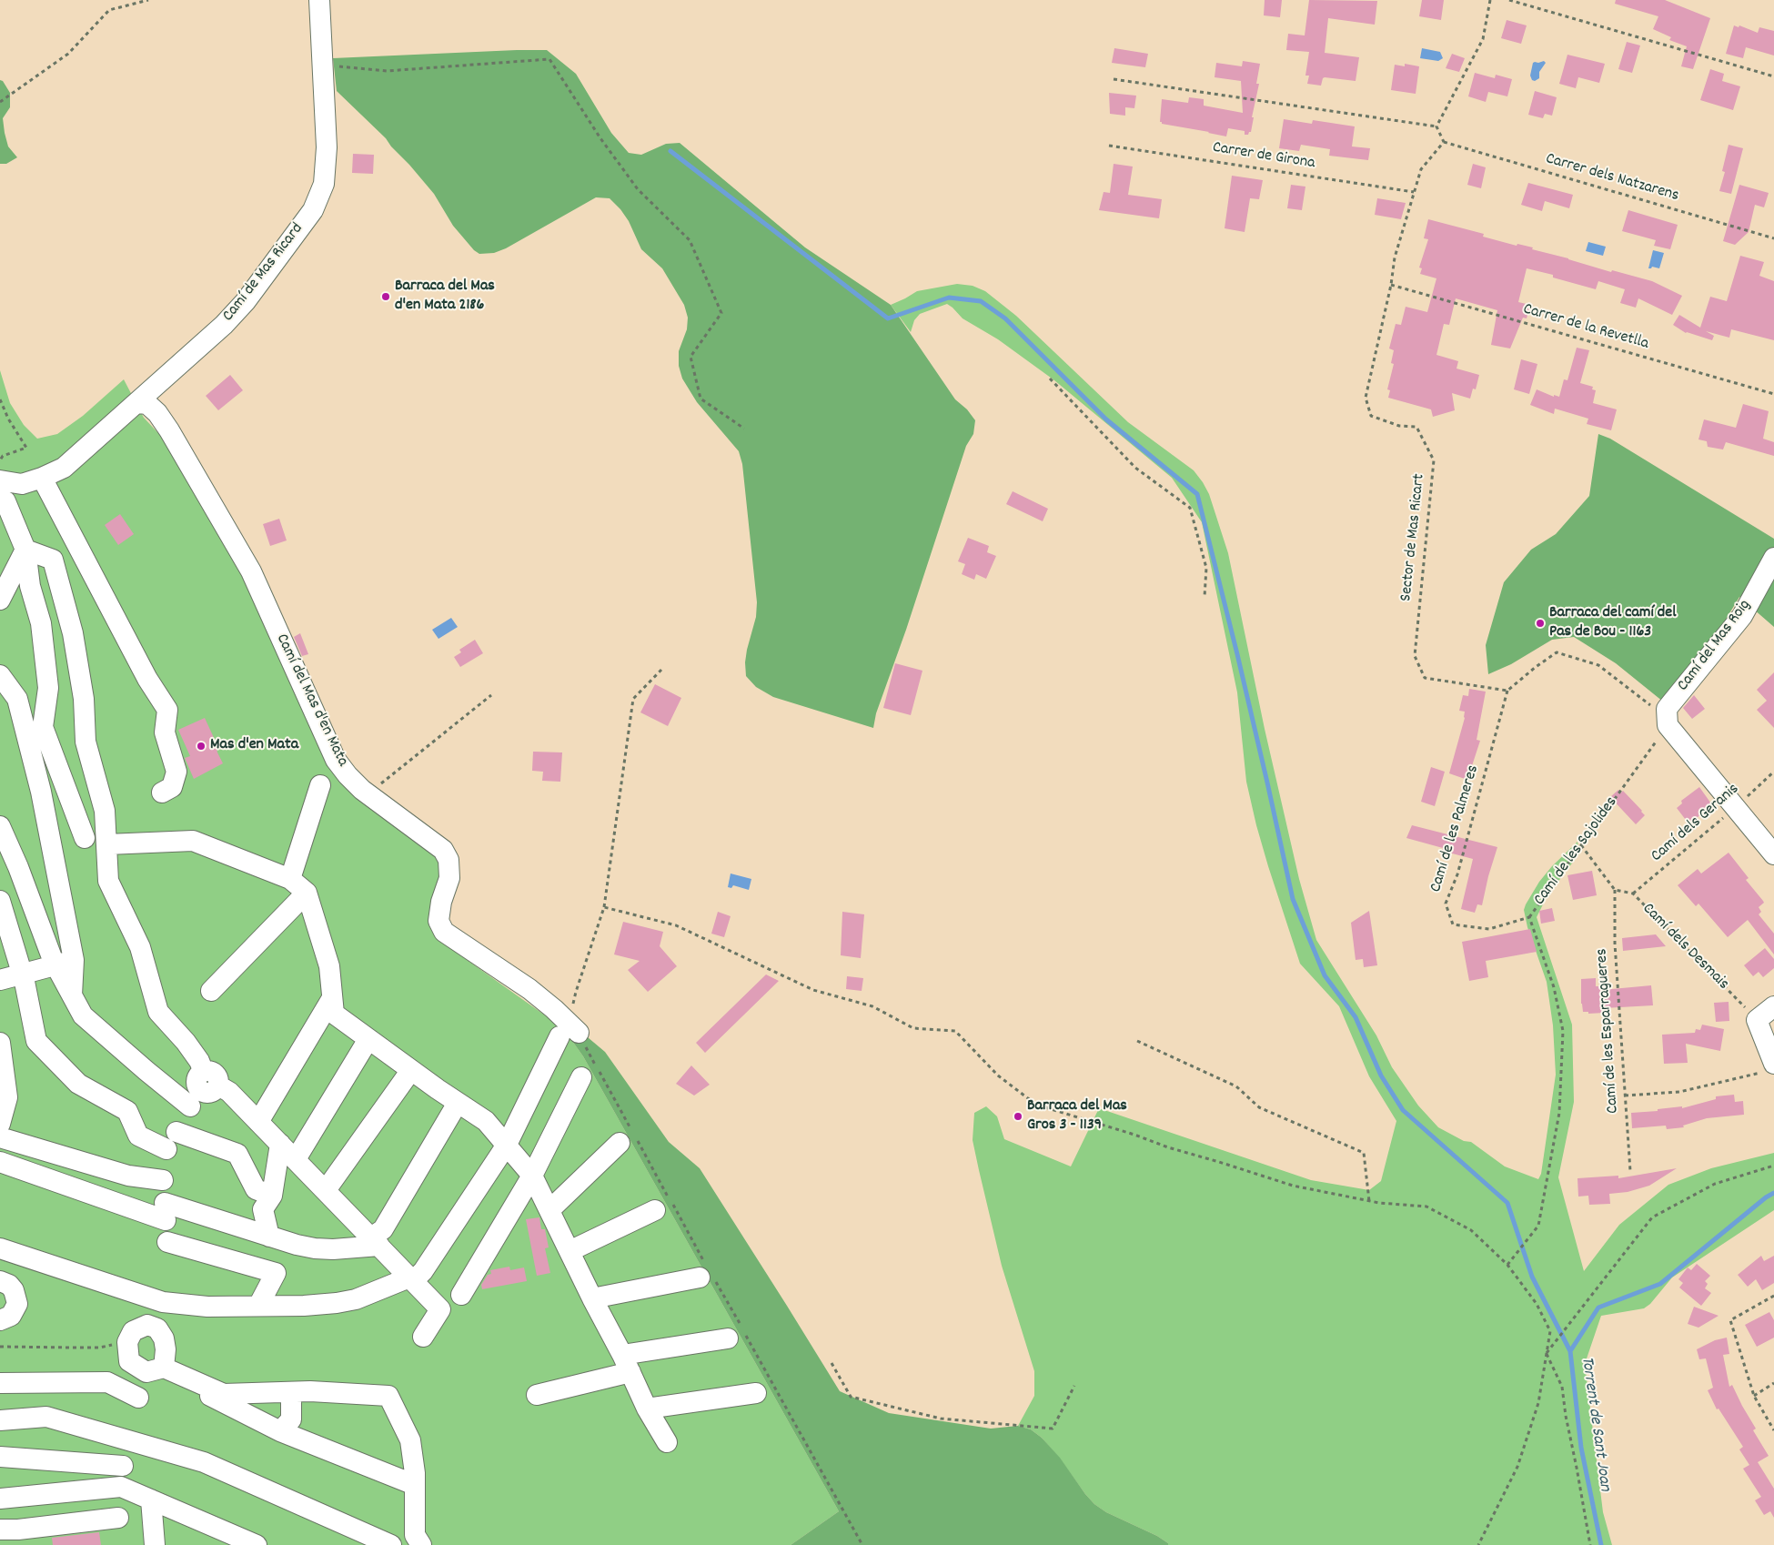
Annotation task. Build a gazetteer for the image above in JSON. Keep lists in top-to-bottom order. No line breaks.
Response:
{"streets":{"street":["Camí de Mas Ricard","Camí del Mas Roig","Camí del Mas d'en Mata"],"path":["Carrer de Girona","Carrer dels Natzarens","Carrer de la Revetlla","Sector de Mas Ricart","Camí dels Geranis","Camí de les Palmeres","Camí de les Sajolides","Camí dels Desmais","Camí de les Esparragueres"]},"crossings":[["Carrer de Girona","Sector de Mas Ricart"],["Carrer dels Natzarens","Sector de Mas Ricart"],["Camí de Mas Ricard","Camí del Mas d'en Mata"],["Carrer de la Revetlla","Sector de Mas Ricart"],["Sector de Mas Ricart","Camí de les Palmeres"],["Camí del Mas Roig","Camí de les Sajolides"],["Camí dels Geranis","Camí dels Desmais"],["Camí de les Palmeres","Camí de les Sajolides"],["Camí dels Desmais","Camí de les Esparragueres"]],"water":["Torrent de Sant Joan"],"places":["Barraca del Mas d'en Mata 2186","Barraca del camí del Pas de Bou - 1163","Mas d'en Mata","Barraca del Mas Gros 3 - 1139"]}
